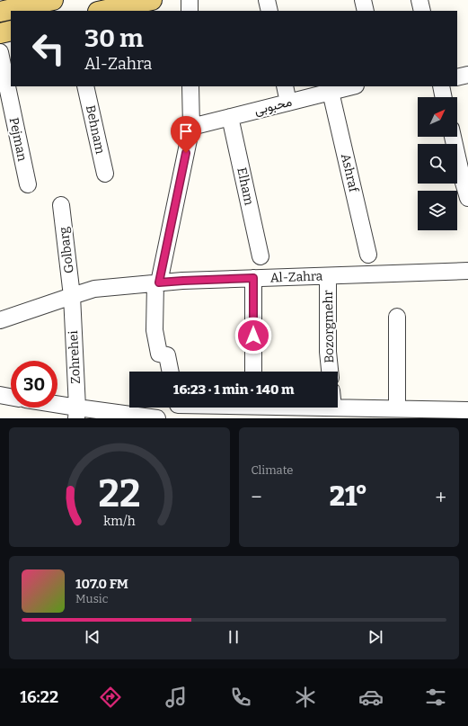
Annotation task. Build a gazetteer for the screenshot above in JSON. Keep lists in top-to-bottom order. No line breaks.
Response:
{"streets":{"street":["محبوبی","Behnam","Pejman","Ashraf","Elham","Golbarg","Al-Zahra","Bozorgmehr","Zohrehei"]},"crossings":[["محبوبی","Ashraf"],["محبوبی","Elham"],["Golbarg","Al-Zahra"],["Golbarg","Zohrehei"],["Al-Zahra","Bozorgmehr"],["Al-Zahra","Zohrehei"]],"north":"top right","page":{"turn":["30 m","Al-Zahra"],"limit":"30","trip":"16:23 · 1 min · 140 m","tile":"Climate","heat":["−","21°","+"],"song":["107.0 FM","Music"],"tabs":"16:22","gauge":["22","km/h"]}}
